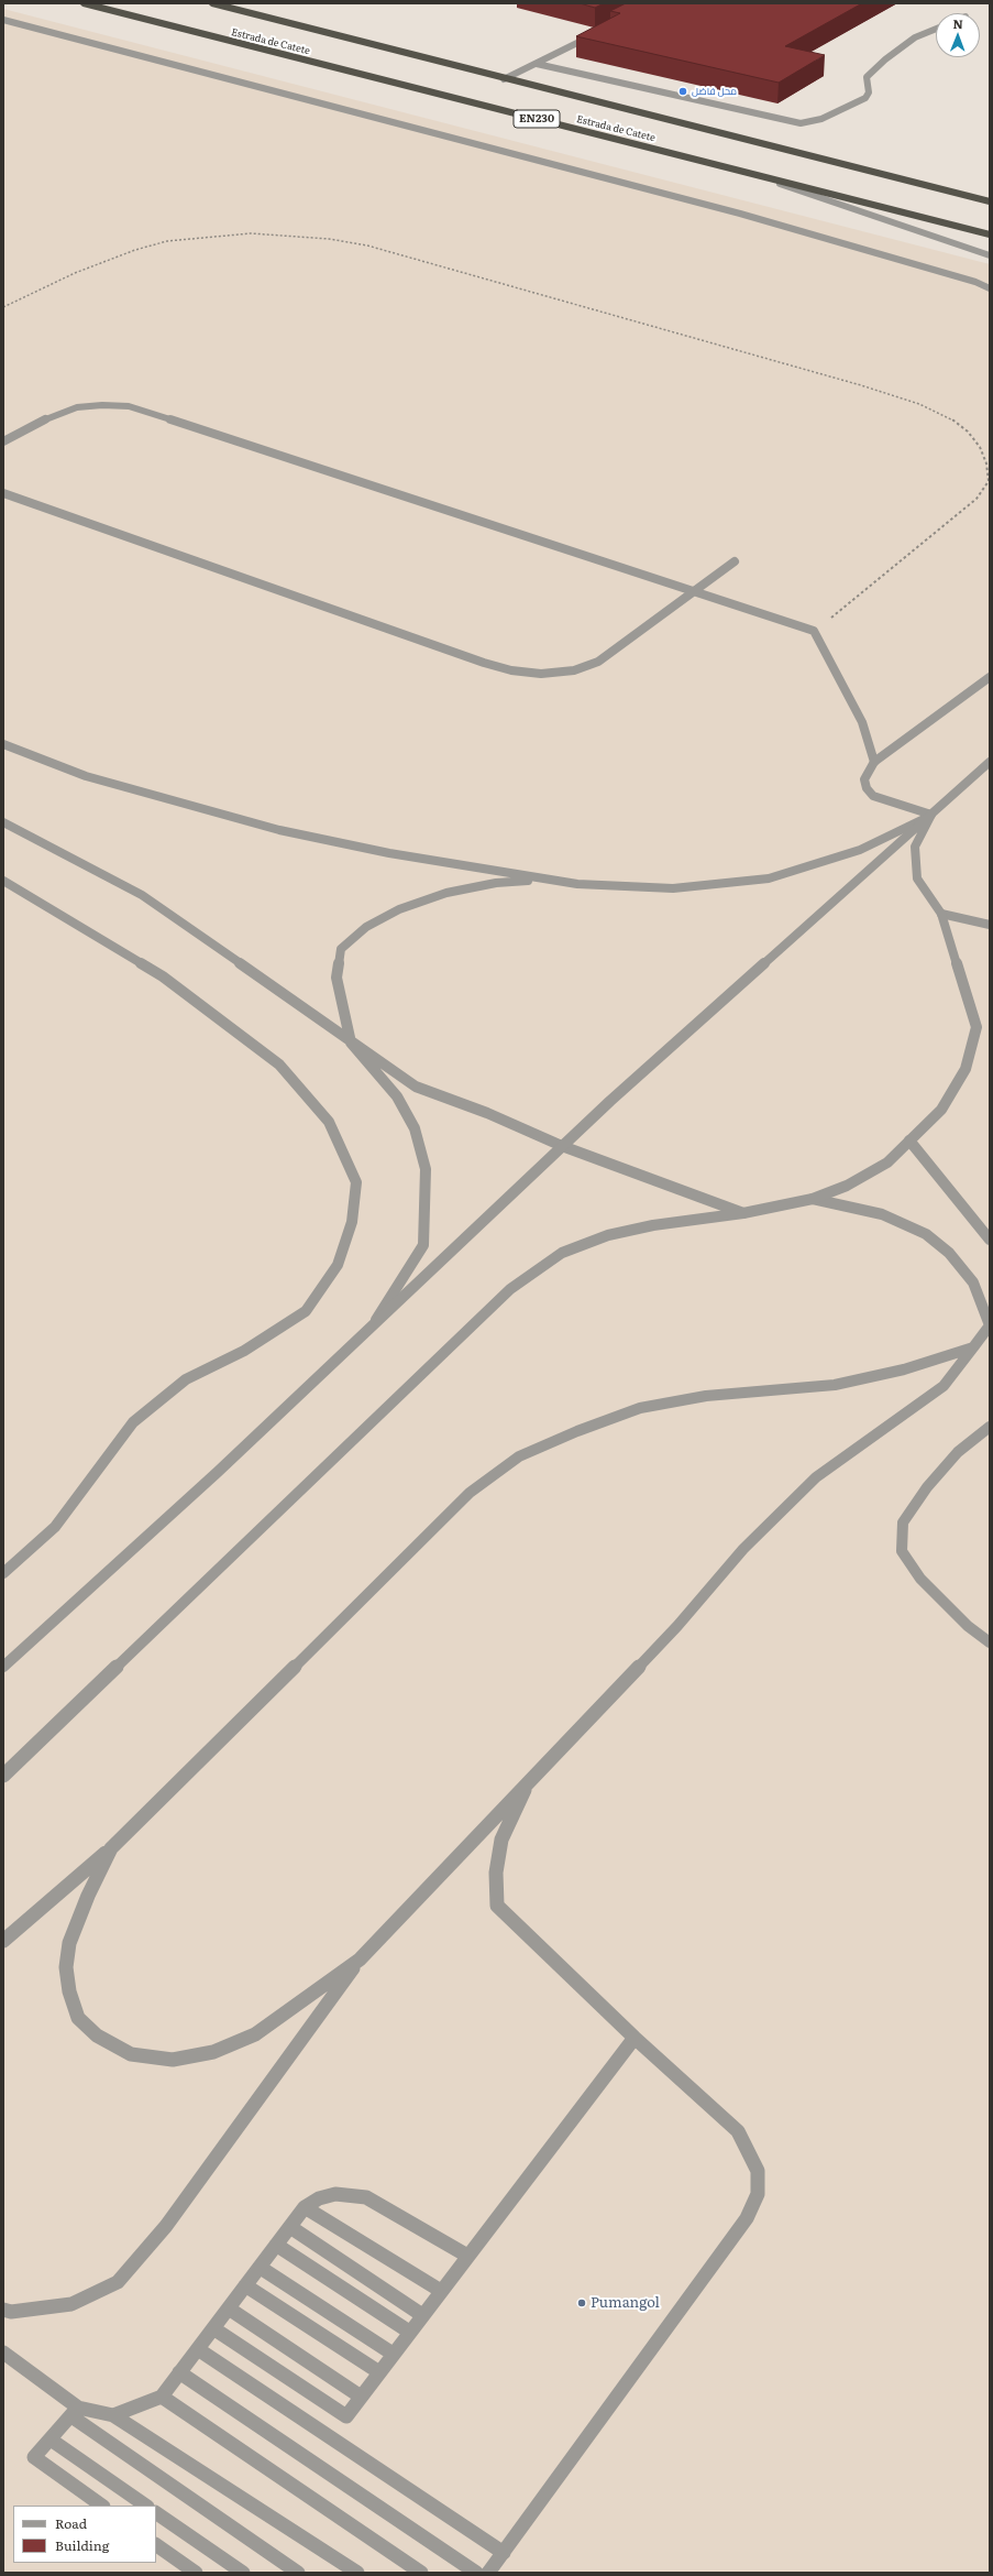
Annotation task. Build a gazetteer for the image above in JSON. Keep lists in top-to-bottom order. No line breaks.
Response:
{"streets":{"highway":["Estrada de Catete","EN230"]},"places":["محل فاضل","Pumangol"],"legend":["Road","Building"],"north":"top"}
